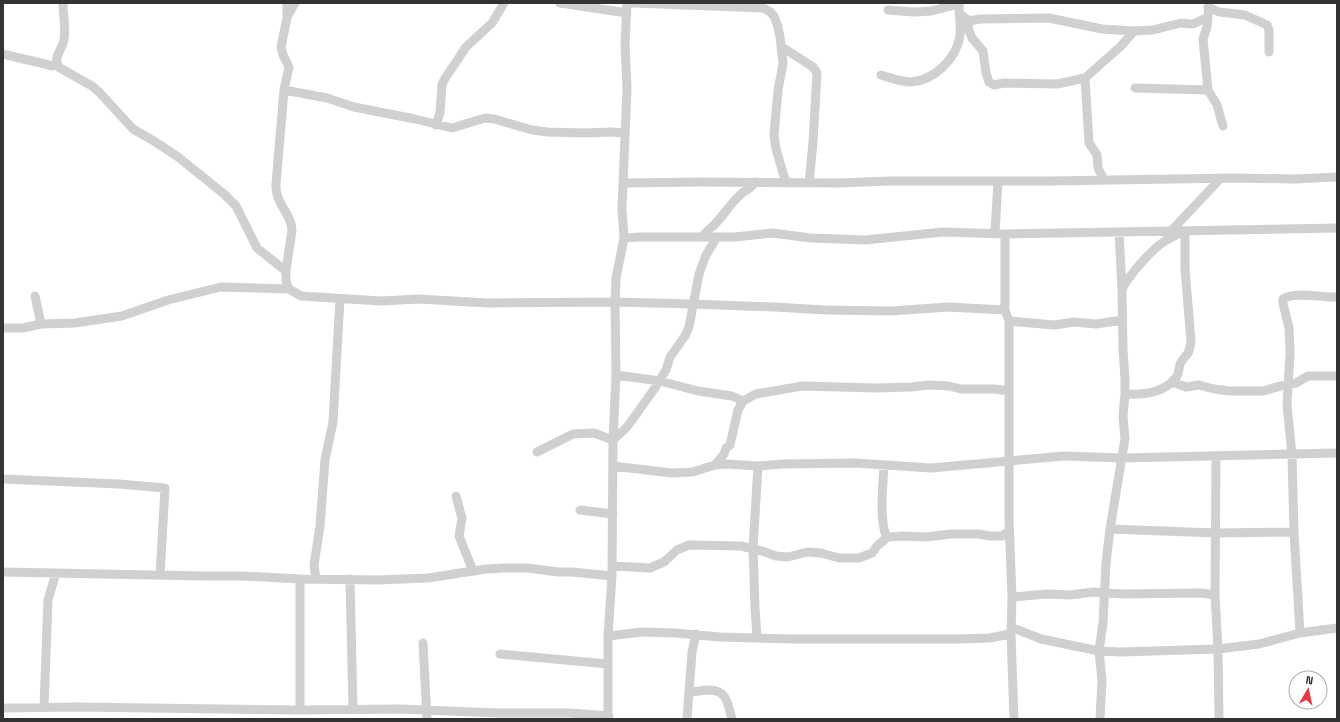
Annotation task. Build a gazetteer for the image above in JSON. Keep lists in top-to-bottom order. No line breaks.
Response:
{"north":"top"}
